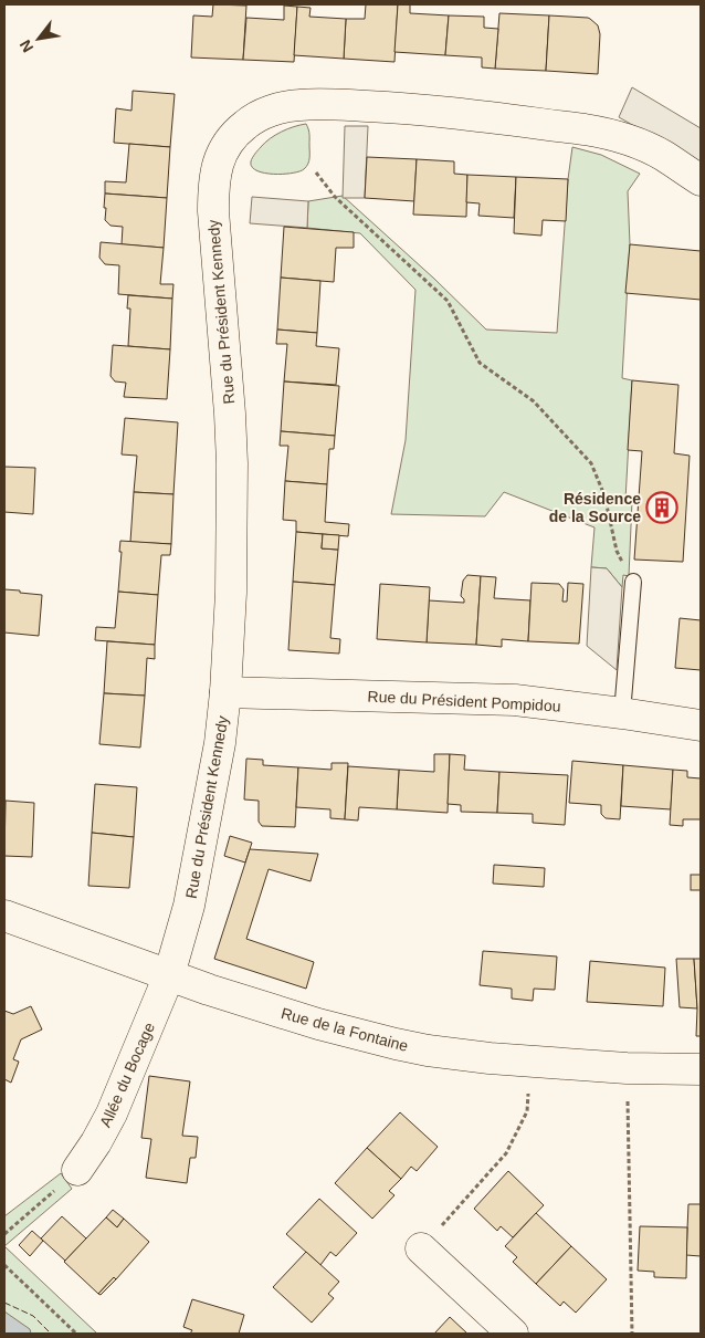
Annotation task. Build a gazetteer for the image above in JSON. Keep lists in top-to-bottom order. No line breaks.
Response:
{"streets":{"street":["Rue du Président Kennedy","Rue du Président Pompidou","Rue de la Fontaine","Allée du Bocage"]},"crossings":[["Rue du Président Kennedy","Rue du Président Pompidou"],["Rue du Président Kennedy","Rue de la Fontaine"],["Rue du Président Kennedy","Allée du Bocage"],["Rue de la Fontaine","Allée du Bocage"]],"places":{"building":["Résidence de la Source"]},"north":"bottom left"}
